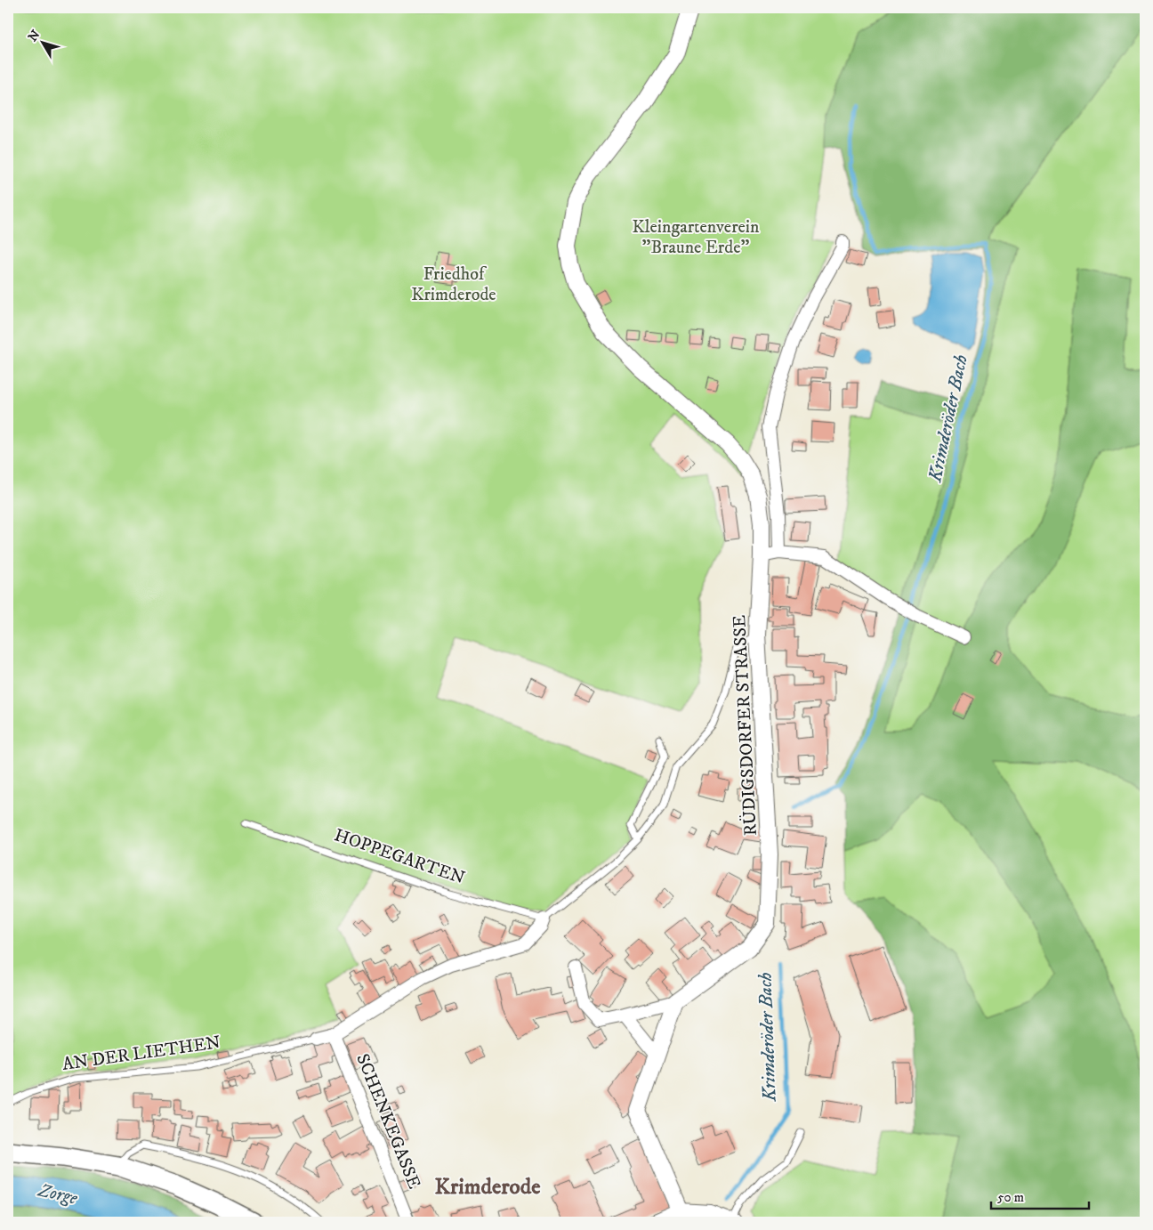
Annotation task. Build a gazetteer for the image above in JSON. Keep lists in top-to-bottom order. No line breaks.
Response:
{"streets":{"street":["RÜDIGSDORFER STRASSE","AN DER LIETHEN","SCHENKEGASSE"],"lane":["HOPPEGARTEN"]},"crossings":[["AN DER LIETHEN","SCHENKEGASSE"]],"districts":["Krimderode"],"water":["Krimderöder Bach","Zorge"],"parks":["Kleingartenverein \"Braune Erde\"","Friedhof Krimderode"],"scale_bar":"50 m","north":"top left"}
